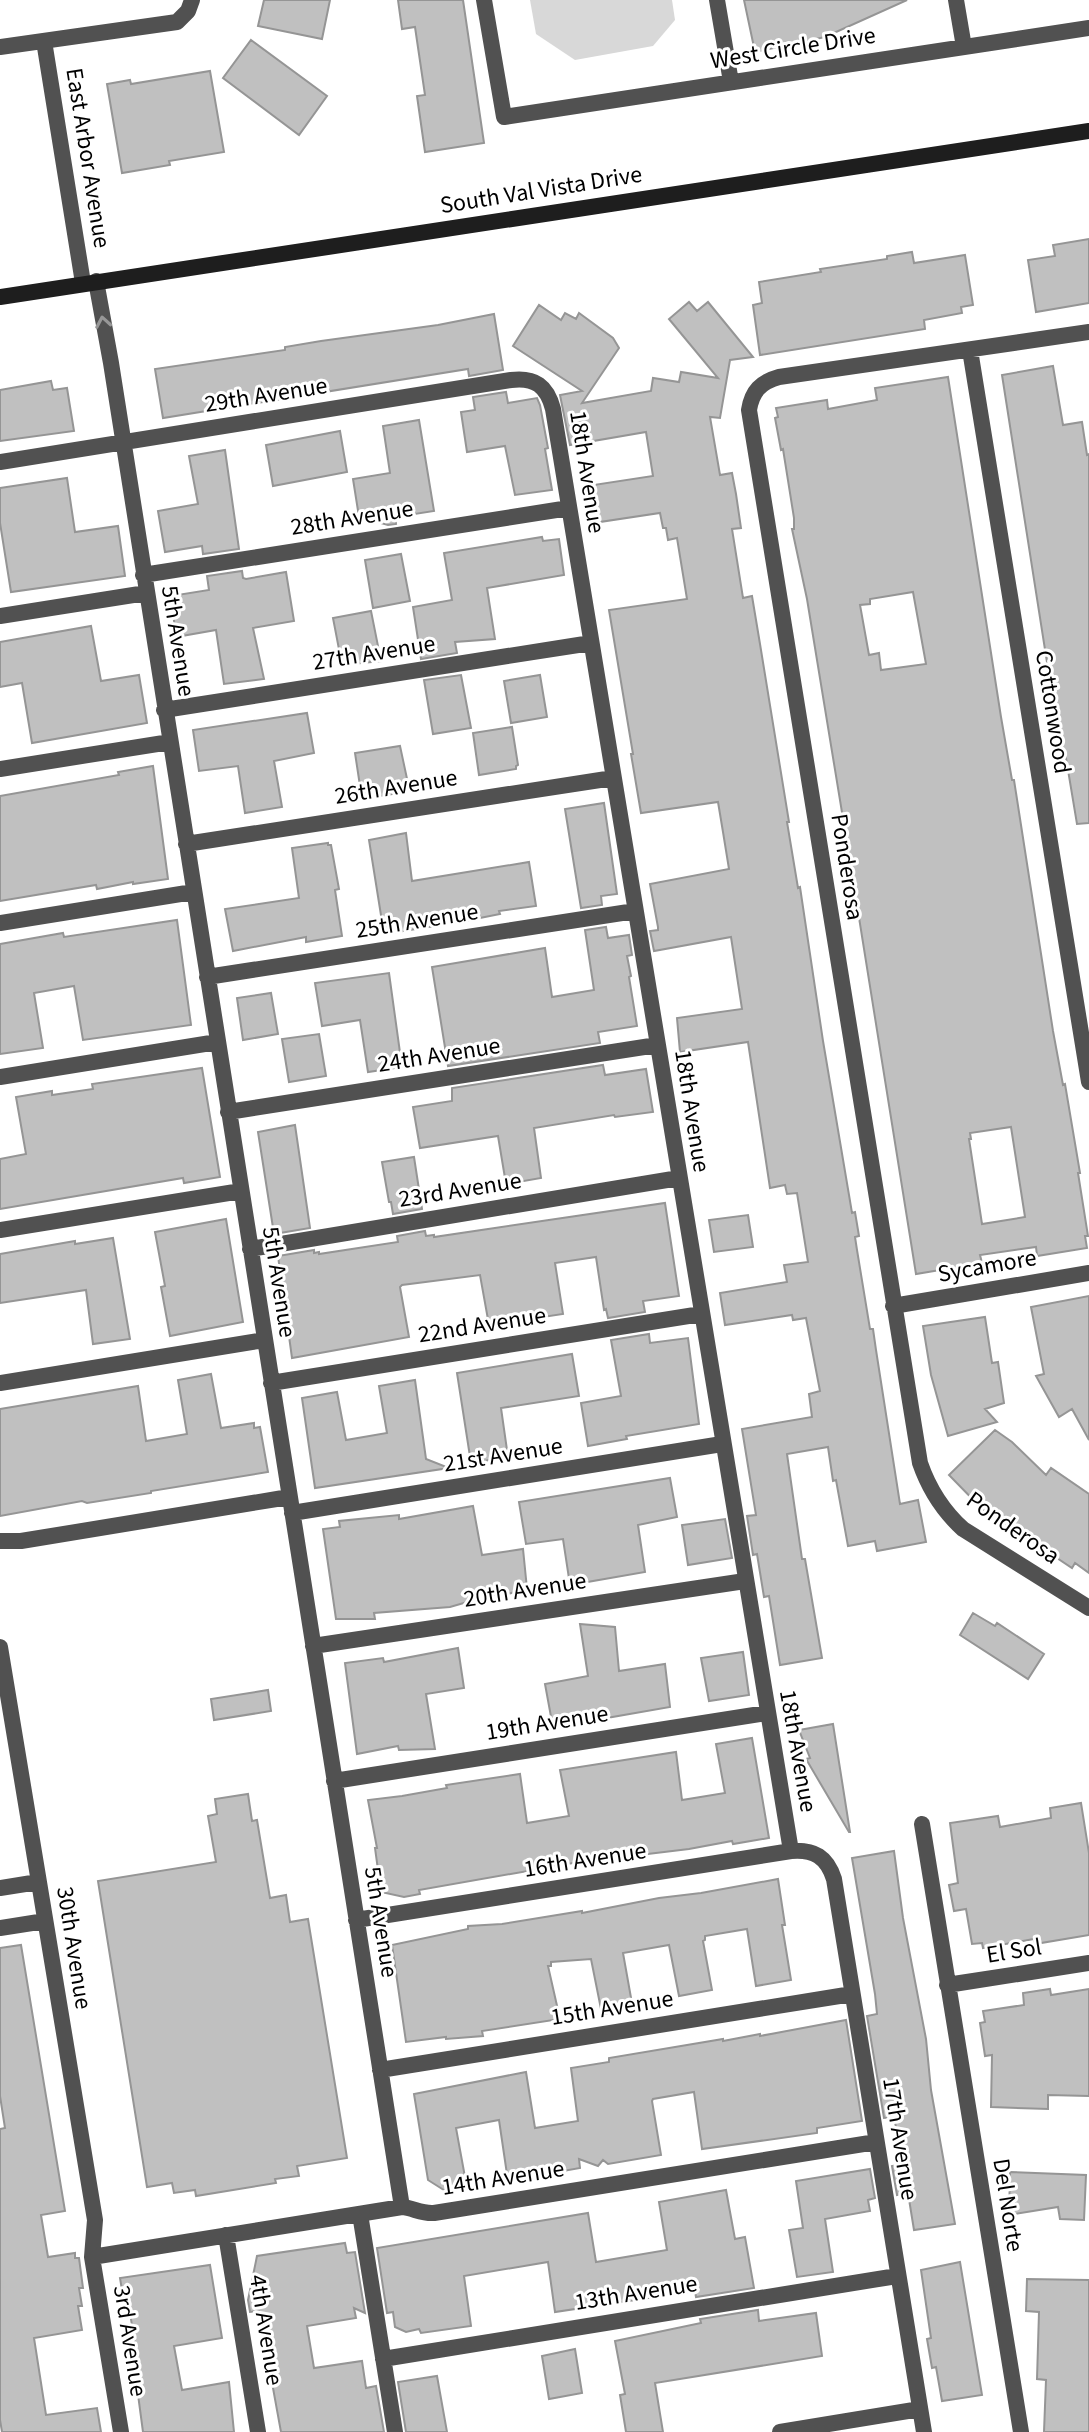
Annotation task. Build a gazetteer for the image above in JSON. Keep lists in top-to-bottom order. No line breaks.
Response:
{"streets":{"main road":["South Val Vista Drive"],"street":["West Circle Drive","East Arbor Avenue","29th Avenue","18th Avenue","28th Avenue","5th Avenue","27th Avenue","Cottonwood","26th Avenue","Ponderosa","25th Avenue","24th Avenue","23rd Avenue","Sycamore","22nd Avenue","21st Avenue","20th Avenue","19th Avenue","16th Avenue","30th Avenue","El Sol","15th Avenue","17th Avenue","14th Avenue","Del Norte","13th Avenue","4th Avenue","3rd Avenue"]},"crossings":[["East Arbor Avenue","South Val Vista Drive"],["East Arbor Avenue","5th Avenue"],["29th Avenue","18th Avenue"],["29th Avenue","5th Avenue"],["18th Avenue","28th Avenue"],["18th Avenue","27th Avenue"],["18th Avenue","26th Avenue"],["18th Avenue","25th Avenue"],["18th Avenue","24th Avenue"],["18th Avenue","23rd Avenue"],["18th Avenue","22nd Avenue"],["18th Avenue","21st Avenue"],["18th Avenue","20th Avenue"],["18th Avenue","19th Avenue"],["18th Avenue","16th Avenue"],["28th Avenue","5th Avenue"],["5th Avenue","27th Avenue"],["5th Avenue","26th Avenue"],["5th Avenue","25th Avenue"],["5th Avenue","24th Avenue"],["5th Avenue","23rd Avenue"],["5th Avenue","22nd Avenue"],["5th Avenue","21st Avenue"],["5th Avenue","20th Avenue"],["5th Avenue","19th Avenue"],["5th Avenue","16th Avenue"],["5th Avenue","15th Avenue"],["5th Avenue","14th Avenue"],["Cottonwood","Ponderosa"],["Ponderosa","Sycamore"],["16th Avenue","17th Avenue"],["30th Avenue","14th Avenue"],["30th Avenue","3rd Avenue"],["El Sol","Del Norte"],["15th Avenue","17th Avenue"],["17th Avenue","14th Avenue"],["17th Avenue","13th Avenue"],["14th Avenue","4th Avenue"],["14th Avenue","3rd Avenue"]]}
